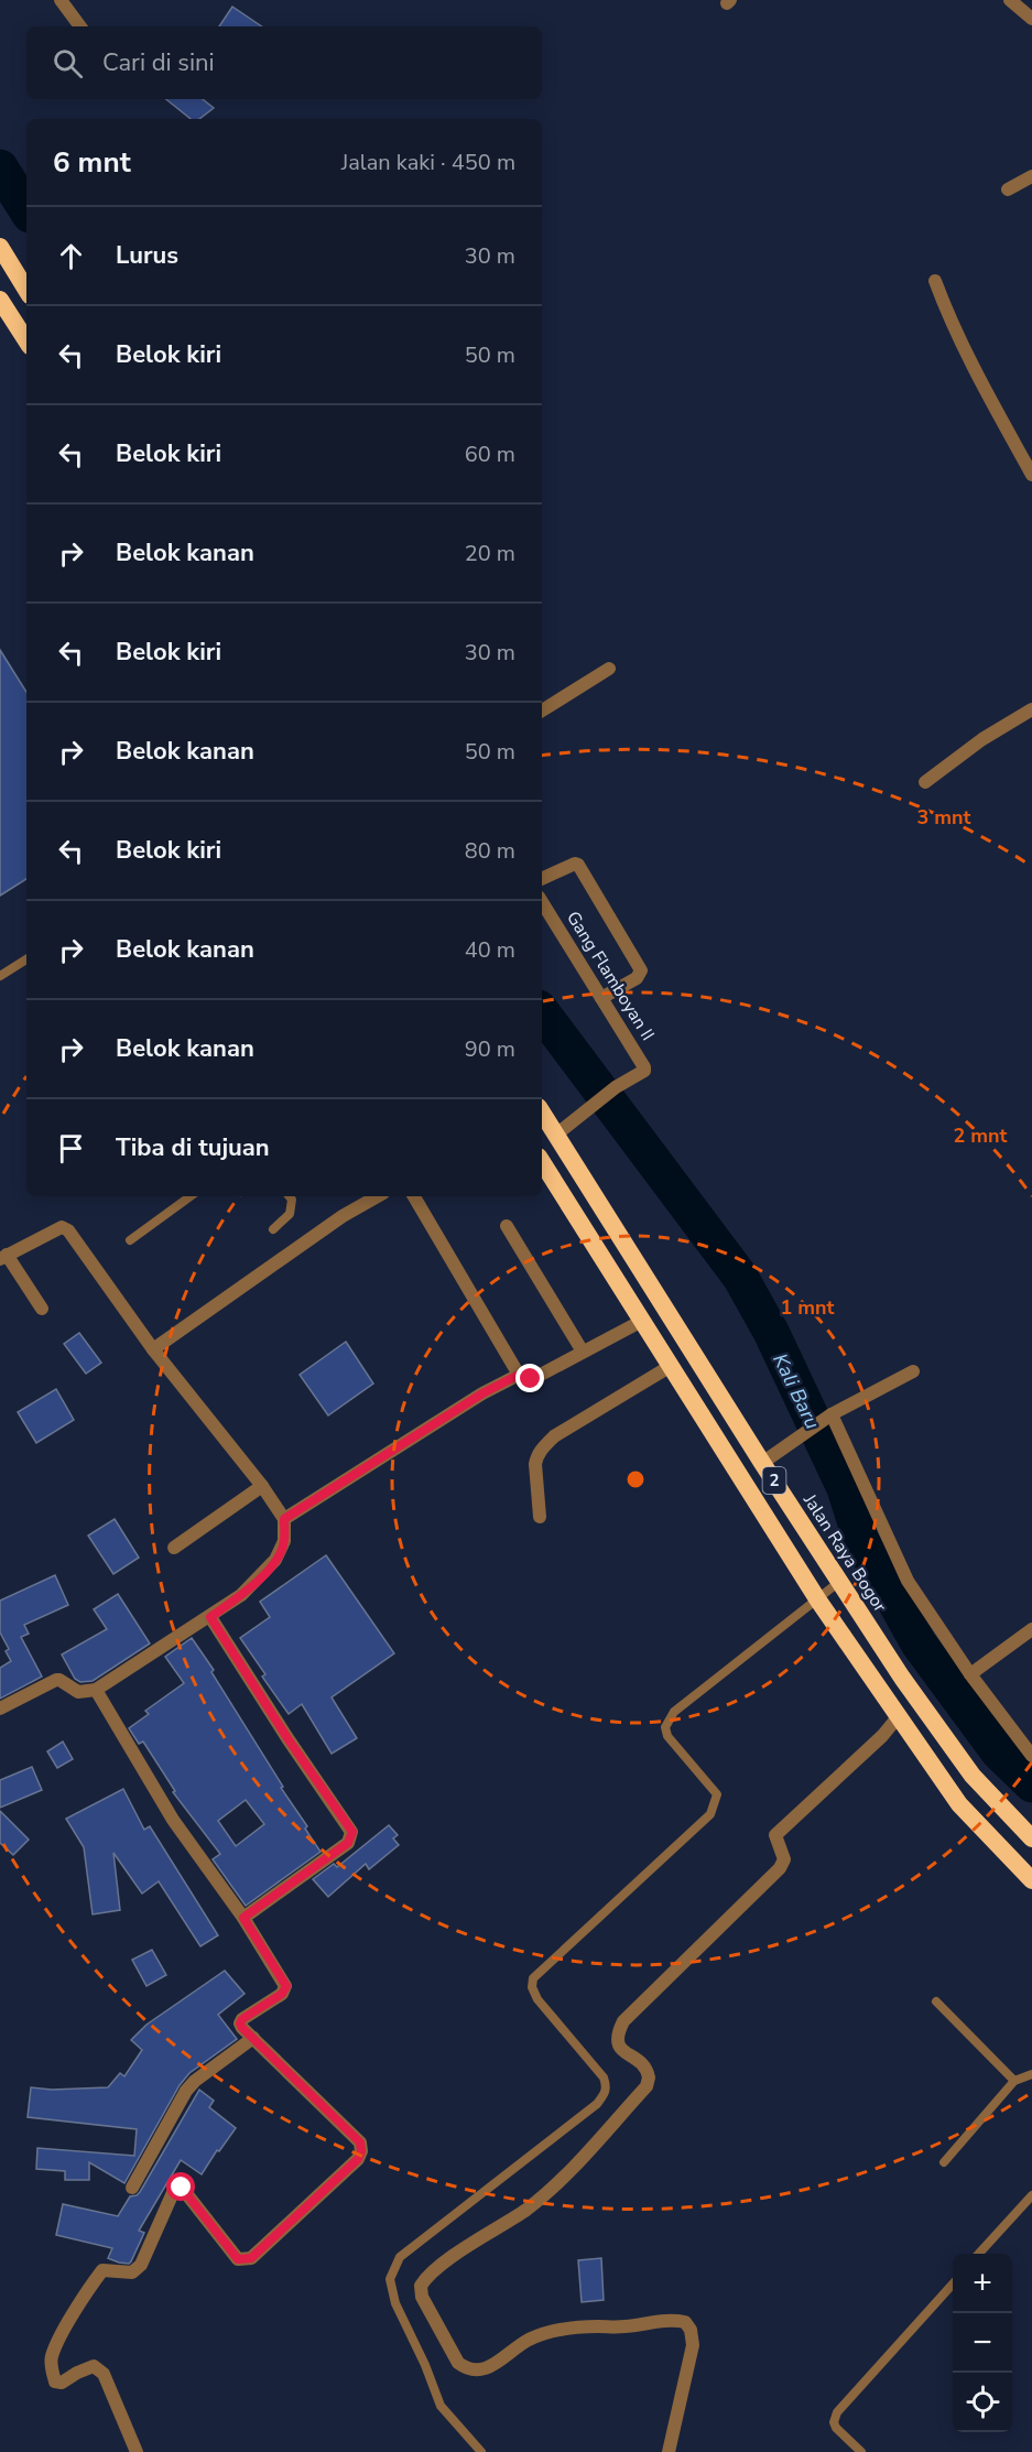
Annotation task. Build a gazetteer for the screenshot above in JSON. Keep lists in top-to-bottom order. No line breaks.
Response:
{"streets":{"highway":["2","Jalan Raya Bogor"],"street":["Gang Flamboyan II"]},"crossings":[["Gang Flamboyan II","Jalan Raya Bogor"]],"water":["Kali Baru"],"page":{"search":"Cari di sini","heading":["6 mnt","Jalan kaki · 450 m"],"list":[["Lurus","30 m"],["Belok kiri","50 m"],["Belok kiri","60 m"],["Belok kanan","20 m"],["Belok kiri","30 m"],["Belok kanan","50 m"],["Belok kiri","80 m"],["Belok kanan","40 m"],["Belok kanan","90 m"],"Tiba di tujuan"],"map_buttons":["+","−"]},"rings":["3 mnt","2 mnt","1 mnt"]}
